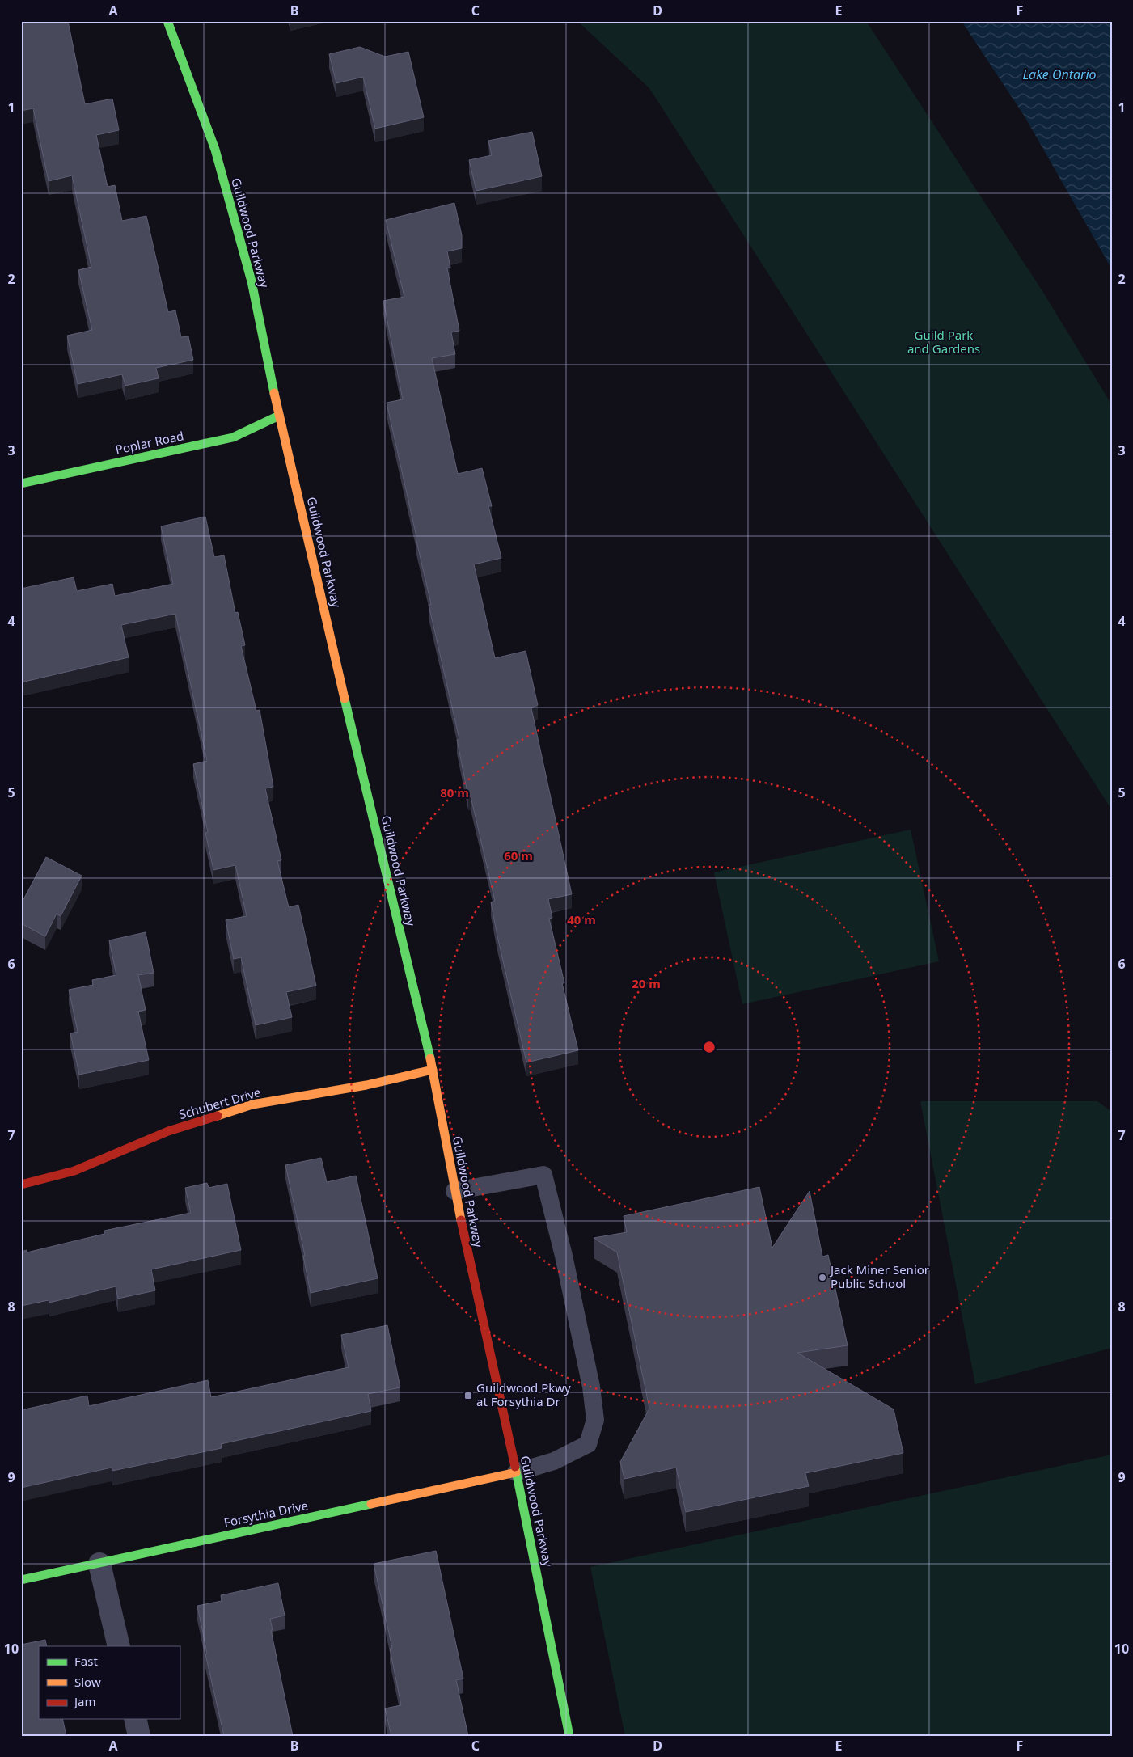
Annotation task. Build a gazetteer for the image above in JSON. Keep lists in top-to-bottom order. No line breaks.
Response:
{"streets":{"street":["Guildwood Parkway","Poplar Road","Schubert Drive","Forsythia Drive"]},"crossings":[["Guildwood Parkway","Poplar Road"],["Guildwood Parkway","Schubert Drive"],["Guildwood Parkway","Forsythia Drive"]],"water":["Lake Ontario"],"parks":["Guild Park and Gardens"],"places":{"other":["Jack Miner Senior Public School"],"transit":["Guildwood Pkwy at Forsythia Dr"]},"legend":["Fast","Slow","Jam"],"grid":{"columns":["A","B","C","D","E","F"],"rows":["1","2","3","4","5","6","7","8","9","10"]},"rings":["80 m","60 m","40 m","20 m"]}
